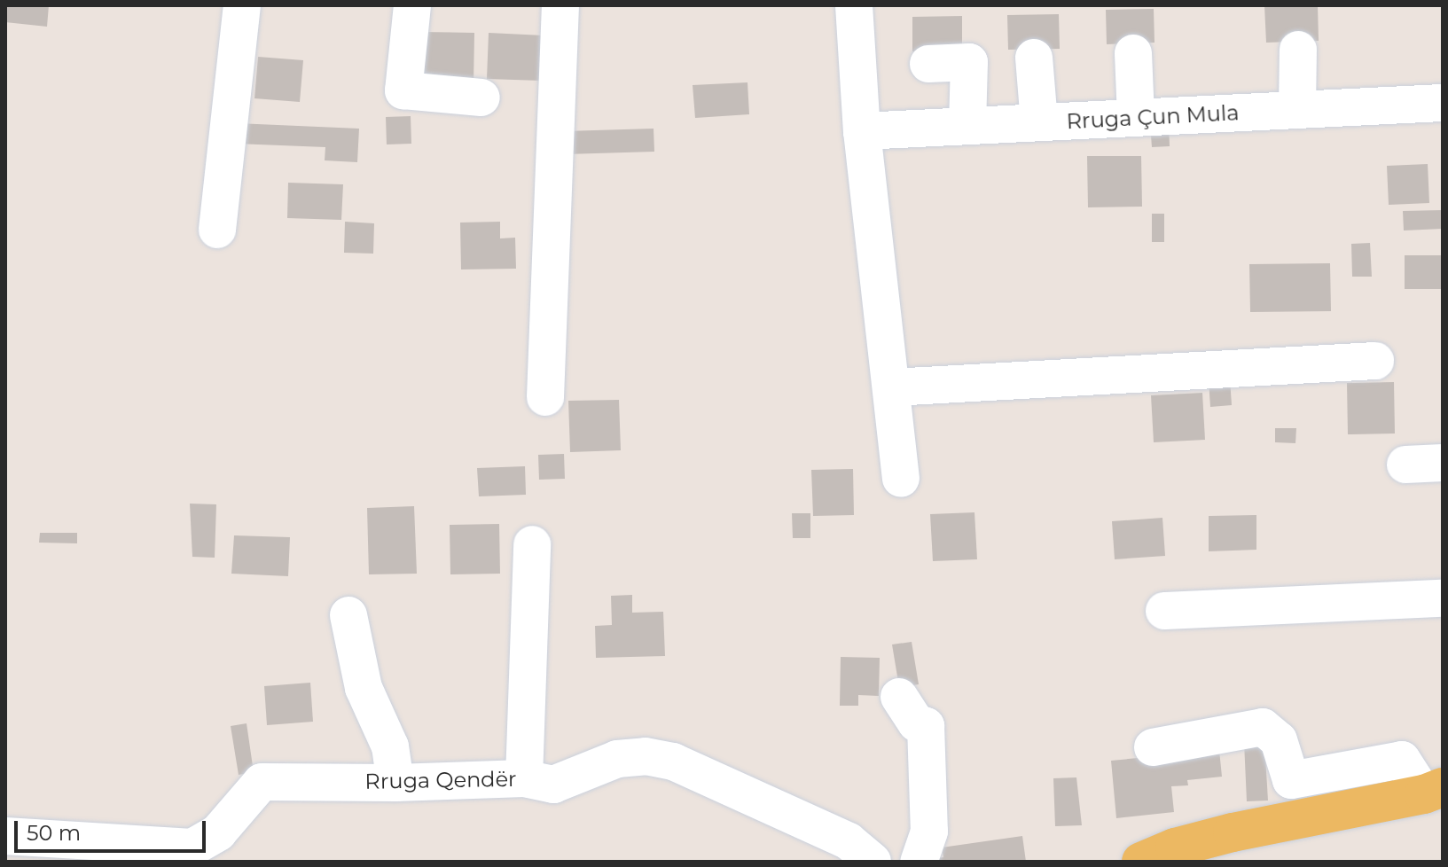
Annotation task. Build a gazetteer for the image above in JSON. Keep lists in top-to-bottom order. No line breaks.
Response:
{"streets":{"street":["Rruga Çun Mula","Rruga Qendër"]},"scale_bar":"50 m"}
